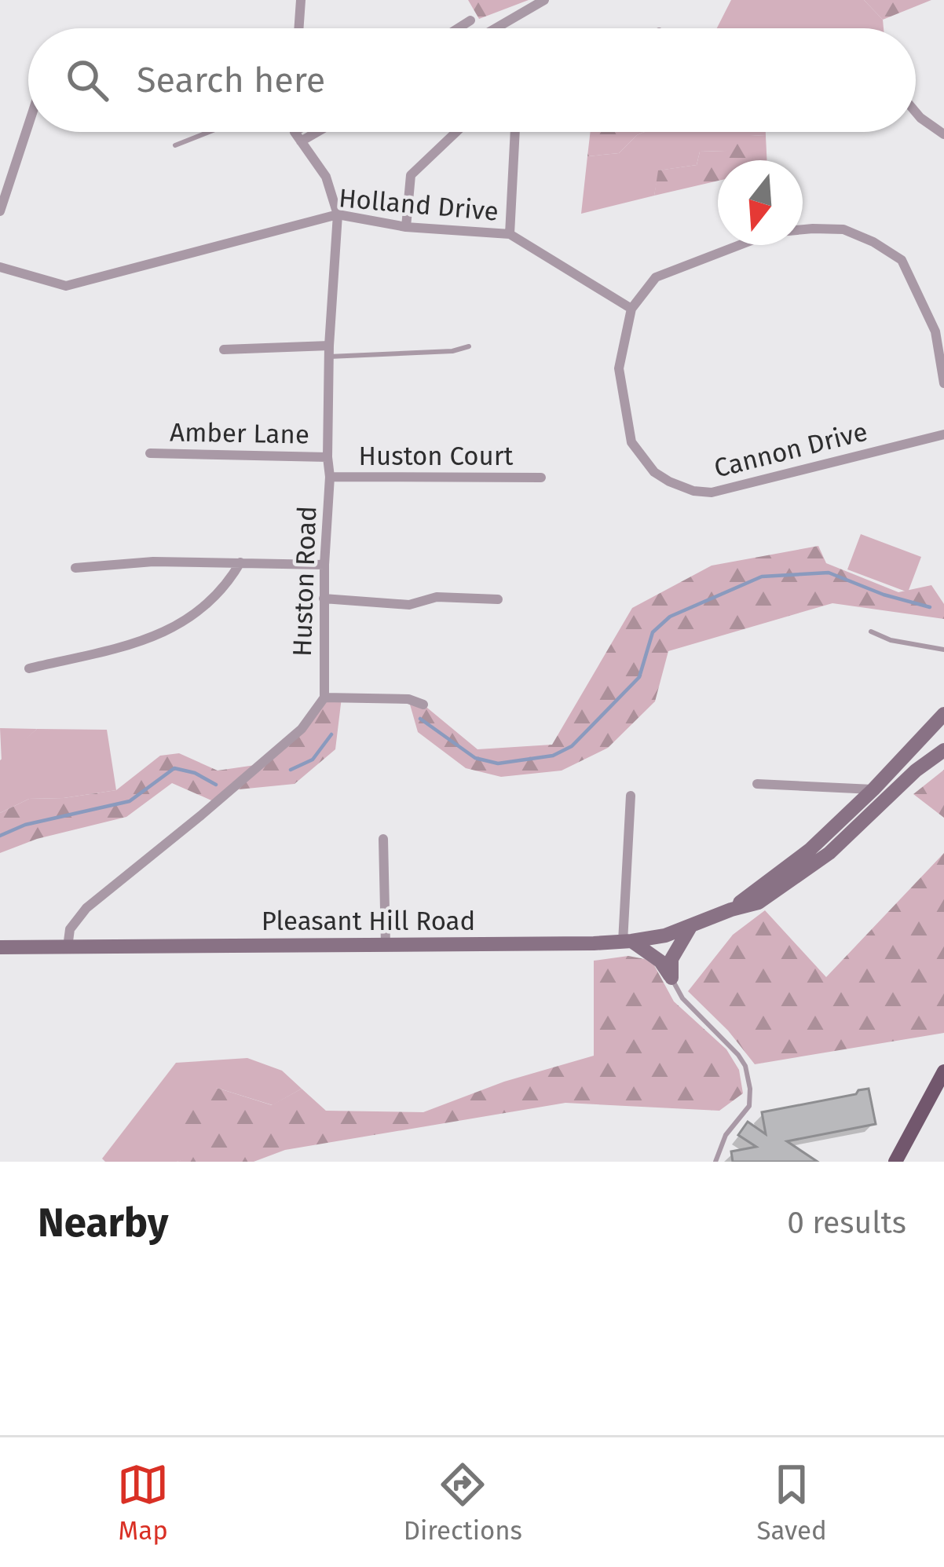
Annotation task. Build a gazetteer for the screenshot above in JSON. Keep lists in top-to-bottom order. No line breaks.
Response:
{"streets":{"main road":["Pleasant Hill Road"],"street":["Holland Drive","Amber Lane","Cannon Drive","Huston Court","Huston Road"]},"crossings":[["Holland Drive","Cannon Drive"],["Holland Drive","Huston Road"],["Amber Lane","Huston Road"],["Huston Court","Huston Road"]],"north":"bottom","page":{"search":"Search here","heading":["Nearby","0 results"],"nav":["Map","Directions","Saved"]}}
